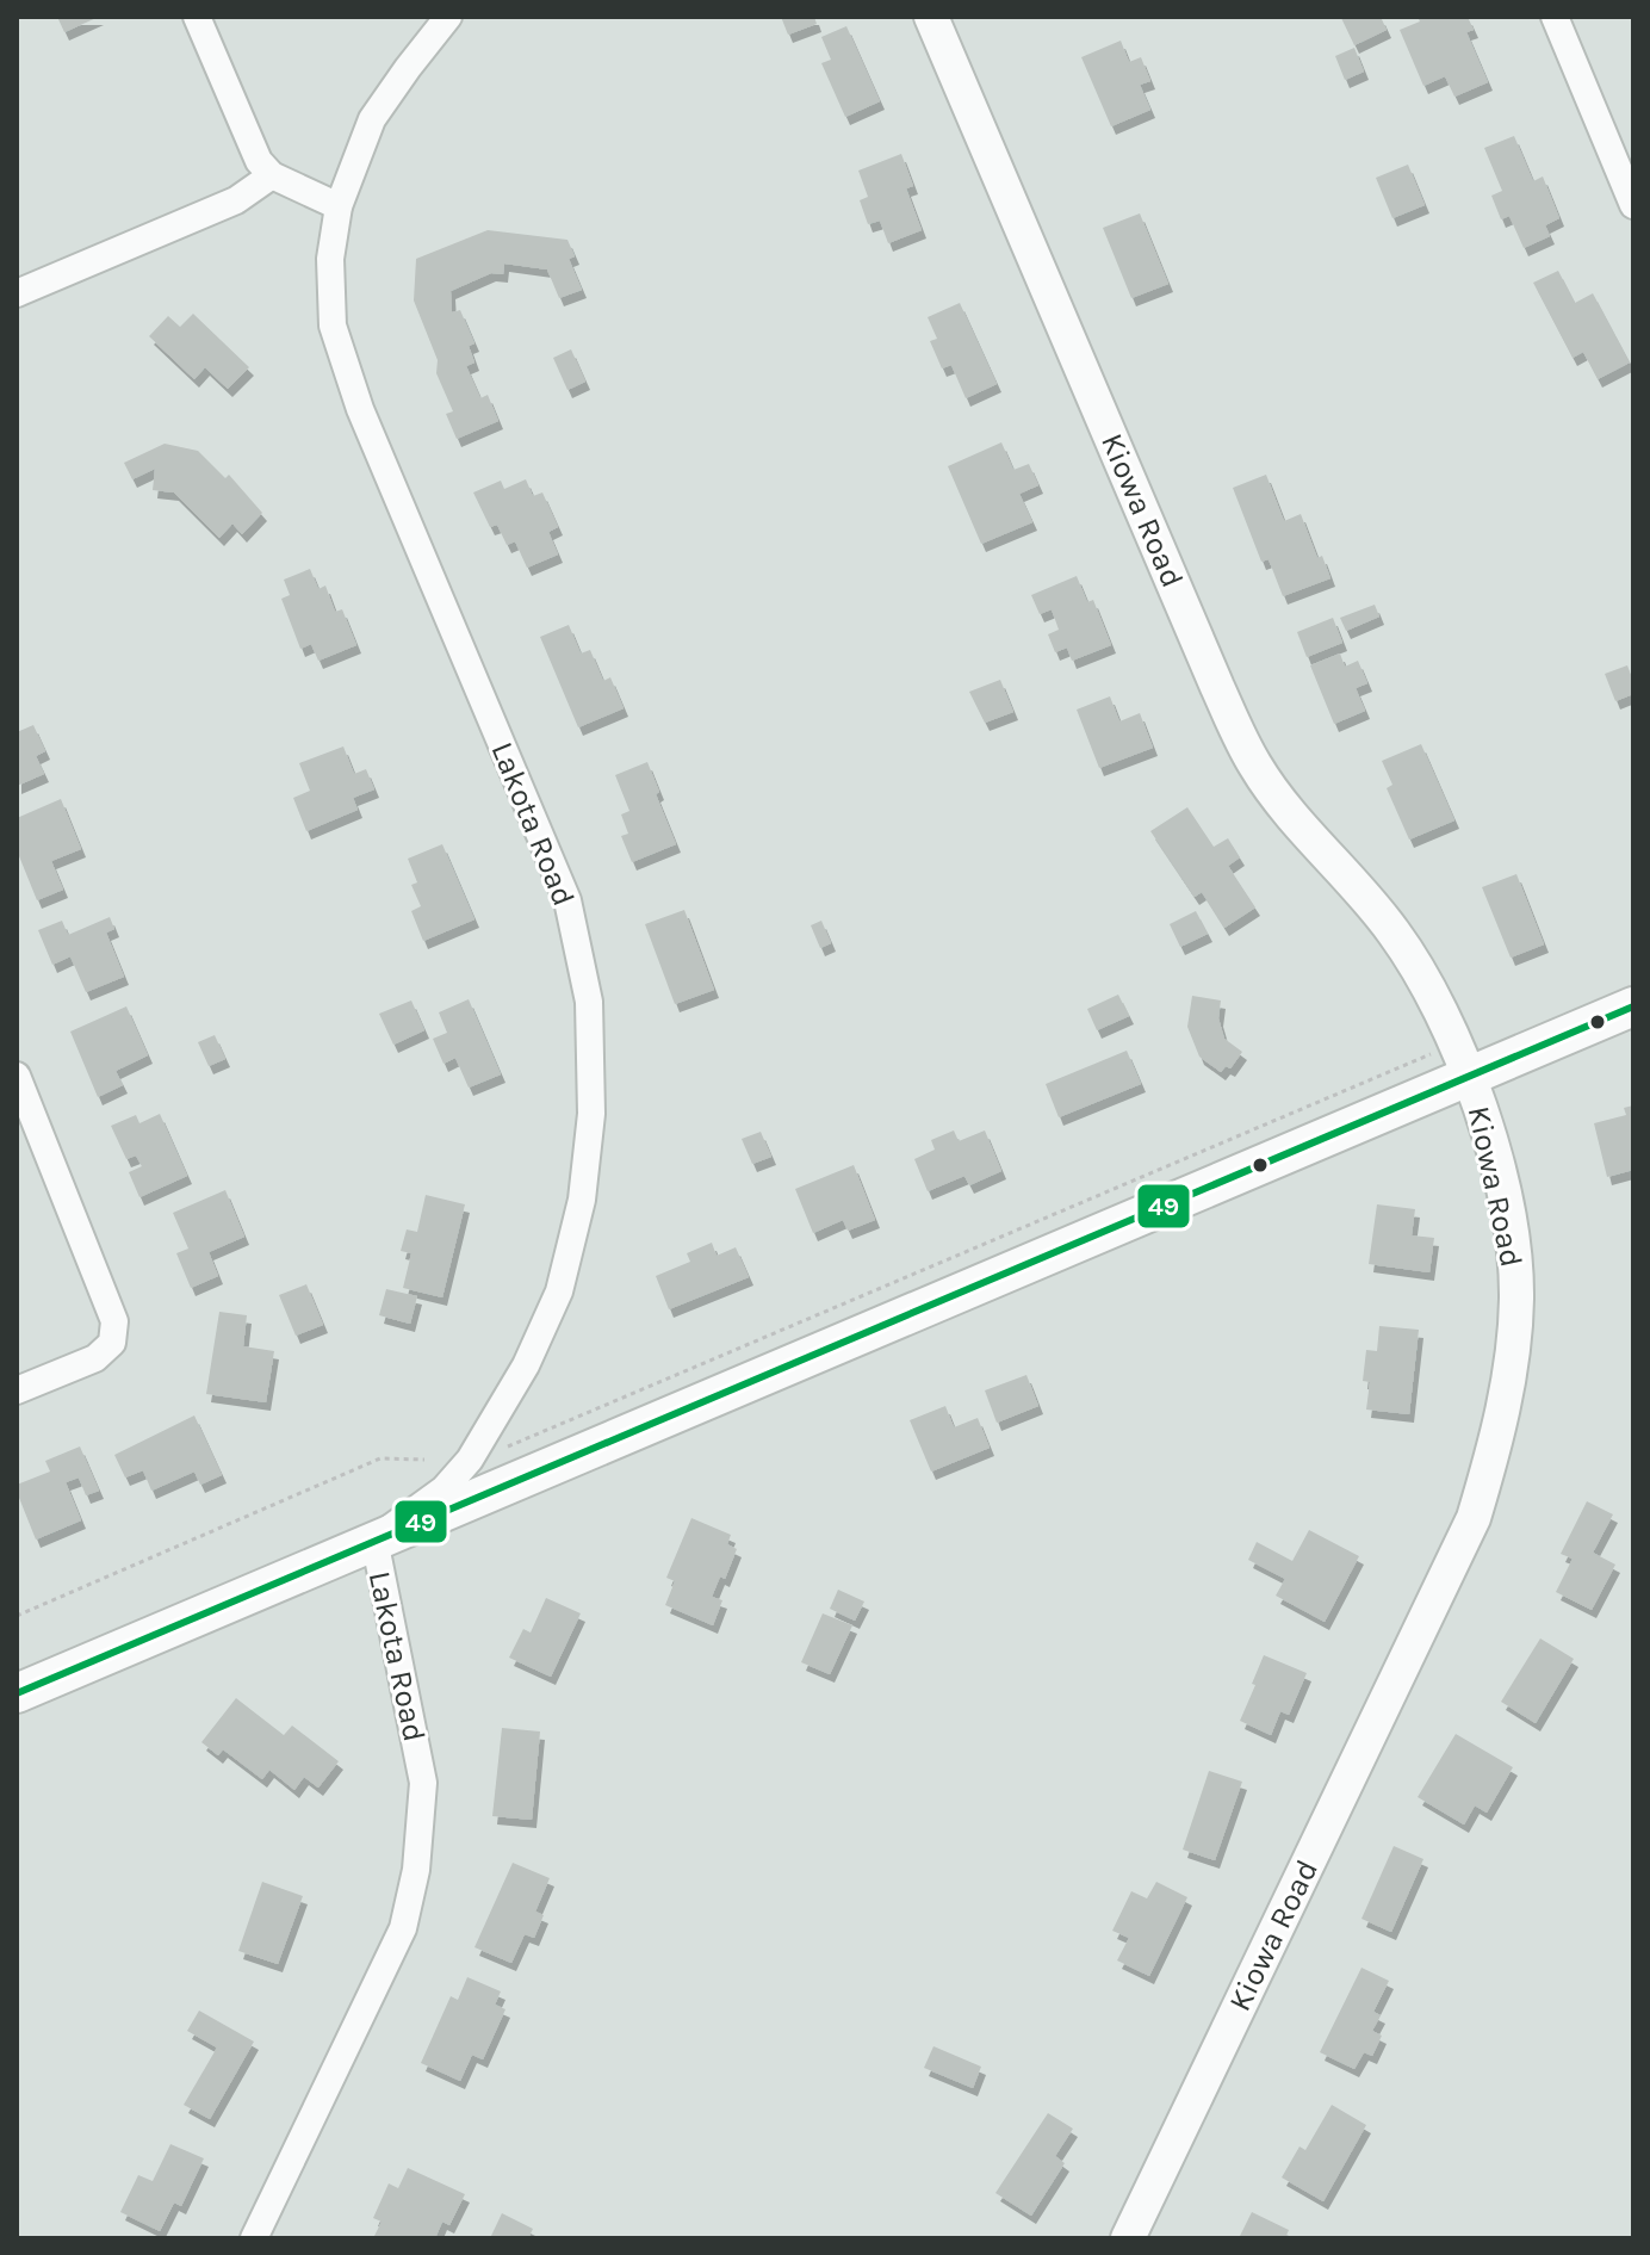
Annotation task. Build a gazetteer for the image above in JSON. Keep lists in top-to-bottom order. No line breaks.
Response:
{"streets":{"street":["Kiowa Road","Lakota Road"]},"lines":["transit line 49"]}
